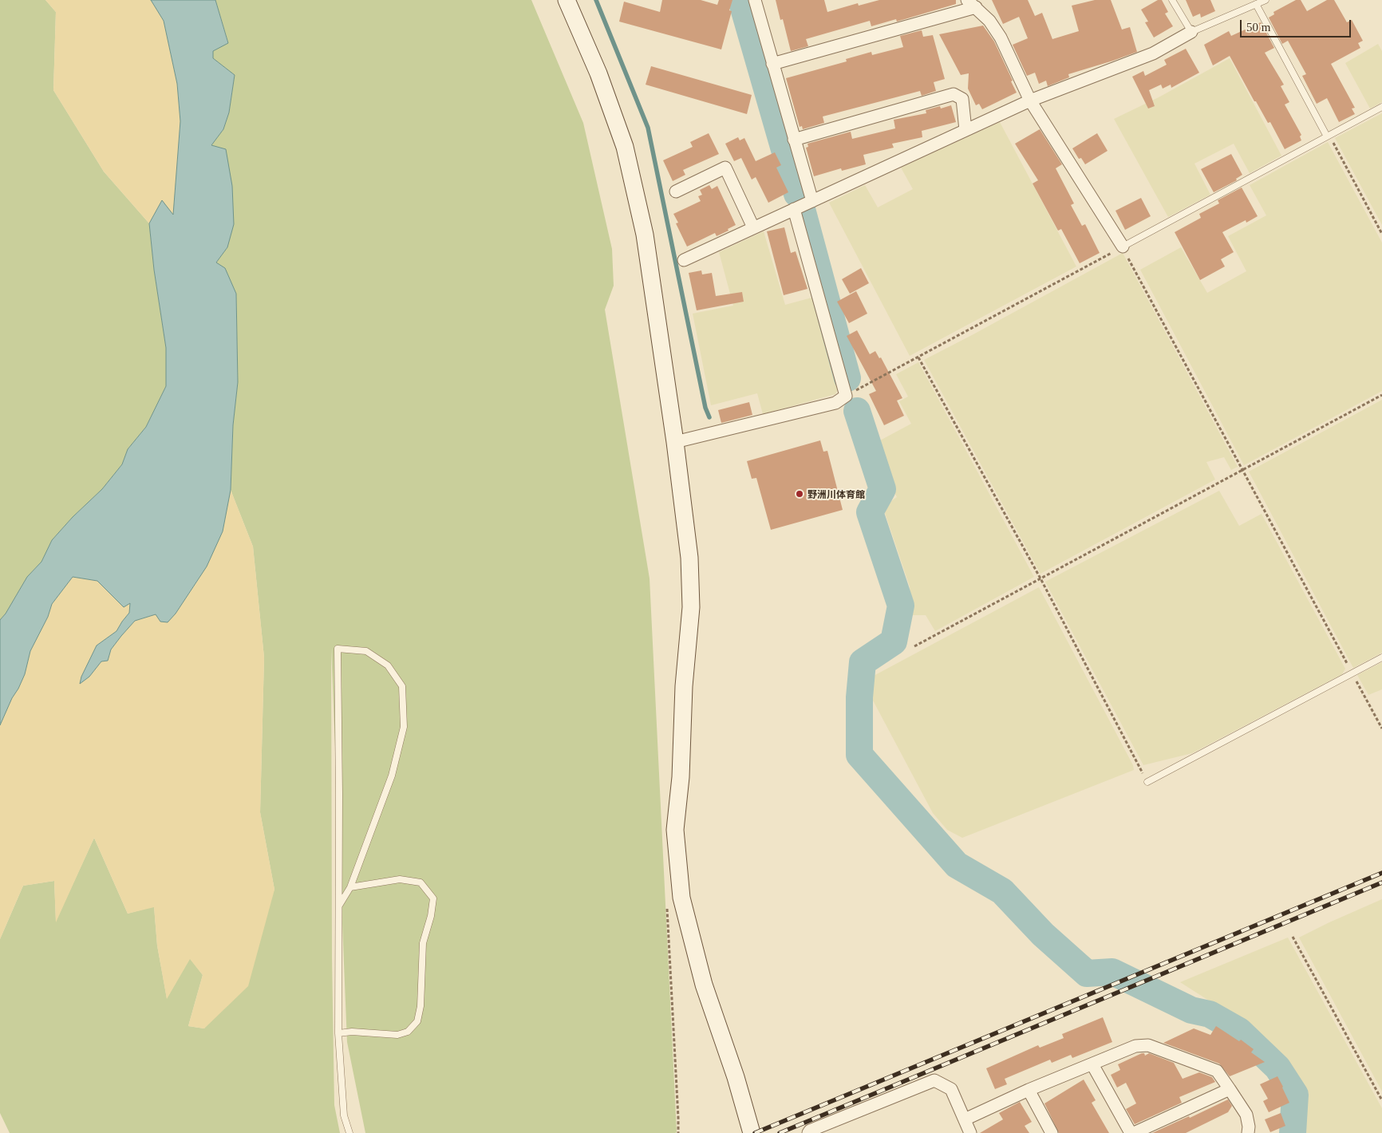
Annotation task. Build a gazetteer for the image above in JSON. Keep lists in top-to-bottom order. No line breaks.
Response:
{"places":["野洲川体育館"],"scale_bar":"50 m"}
